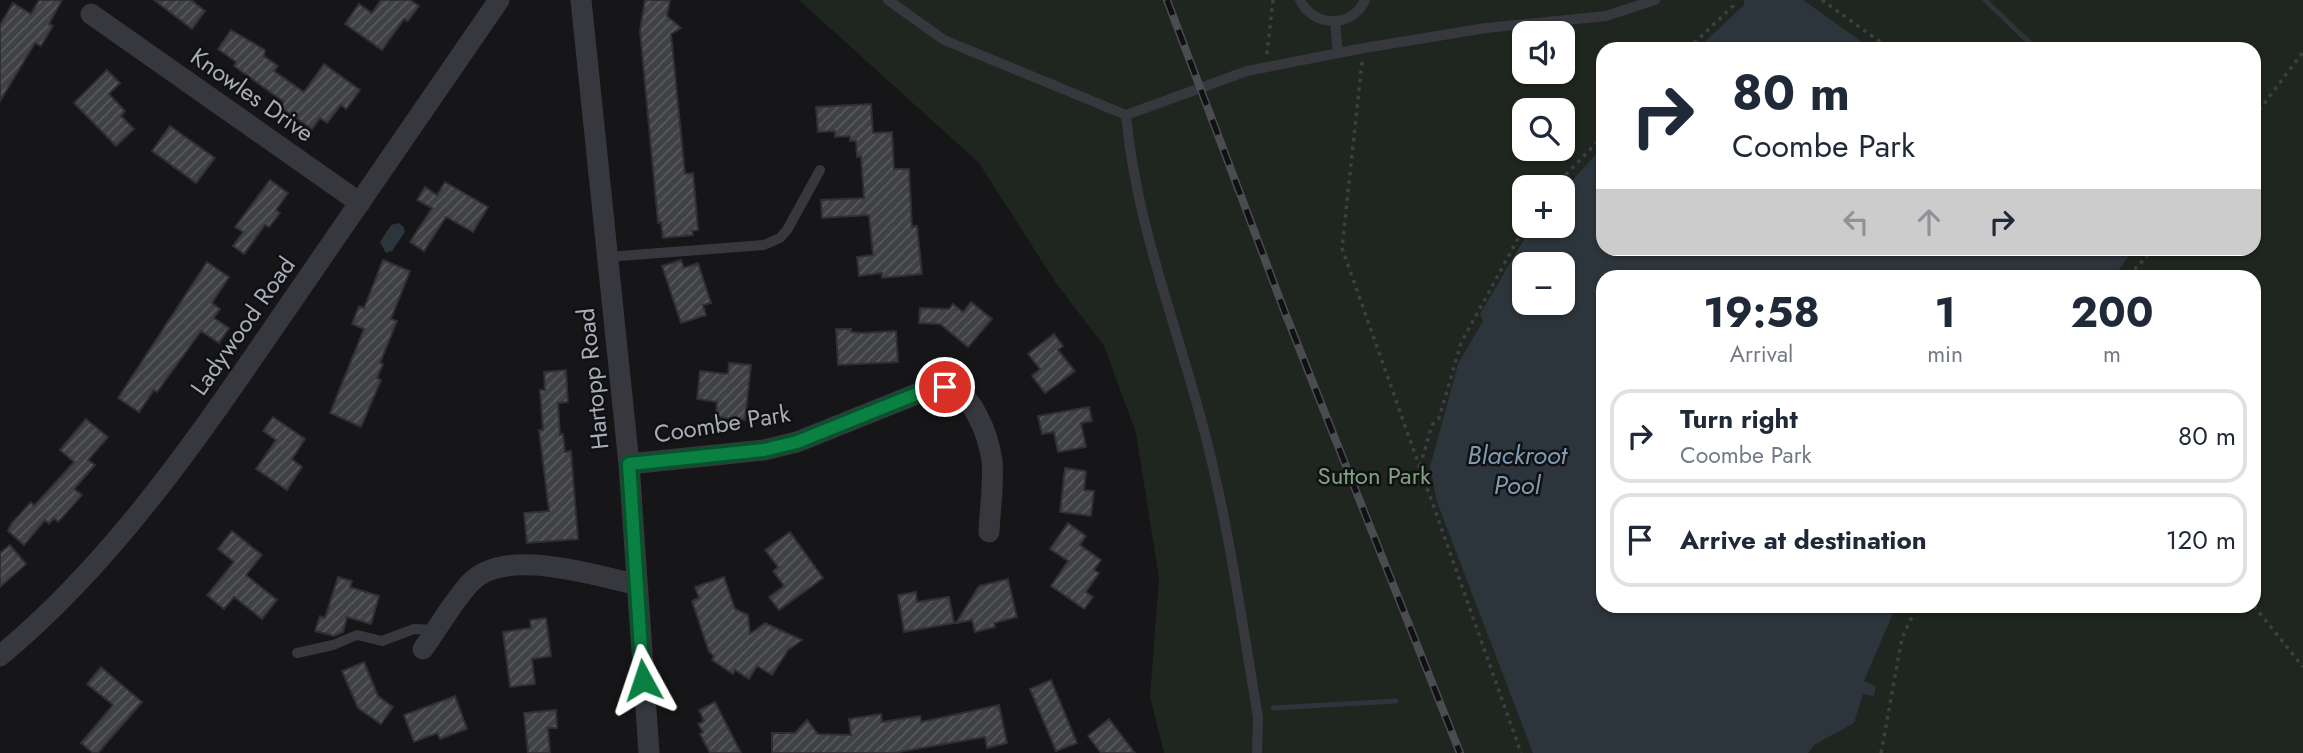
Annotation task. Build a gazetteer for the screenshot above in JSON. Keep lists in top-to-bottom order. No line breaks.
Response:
{"streets":{"street":["Knowles Drive","Ladywood Road","Hartopp Road","Coombe Park"]},"crossings":[["Knowles Drive","Ladywood Road"],["Hartopp Road","Coombe Park"]],"water":["Blackroot Pool"],"parks":["Sutton Park"],"page":{"map_buttons":["+","−"],"turn":["80 m","Coombe Park"],"eta":["19:58","Arrival","1","min","200","m"],"list":[{"name":"Turn right","note":"Coombe Park","value":"80 m"},{"name":"Arrive at destination","value":"120 m"}]}}
